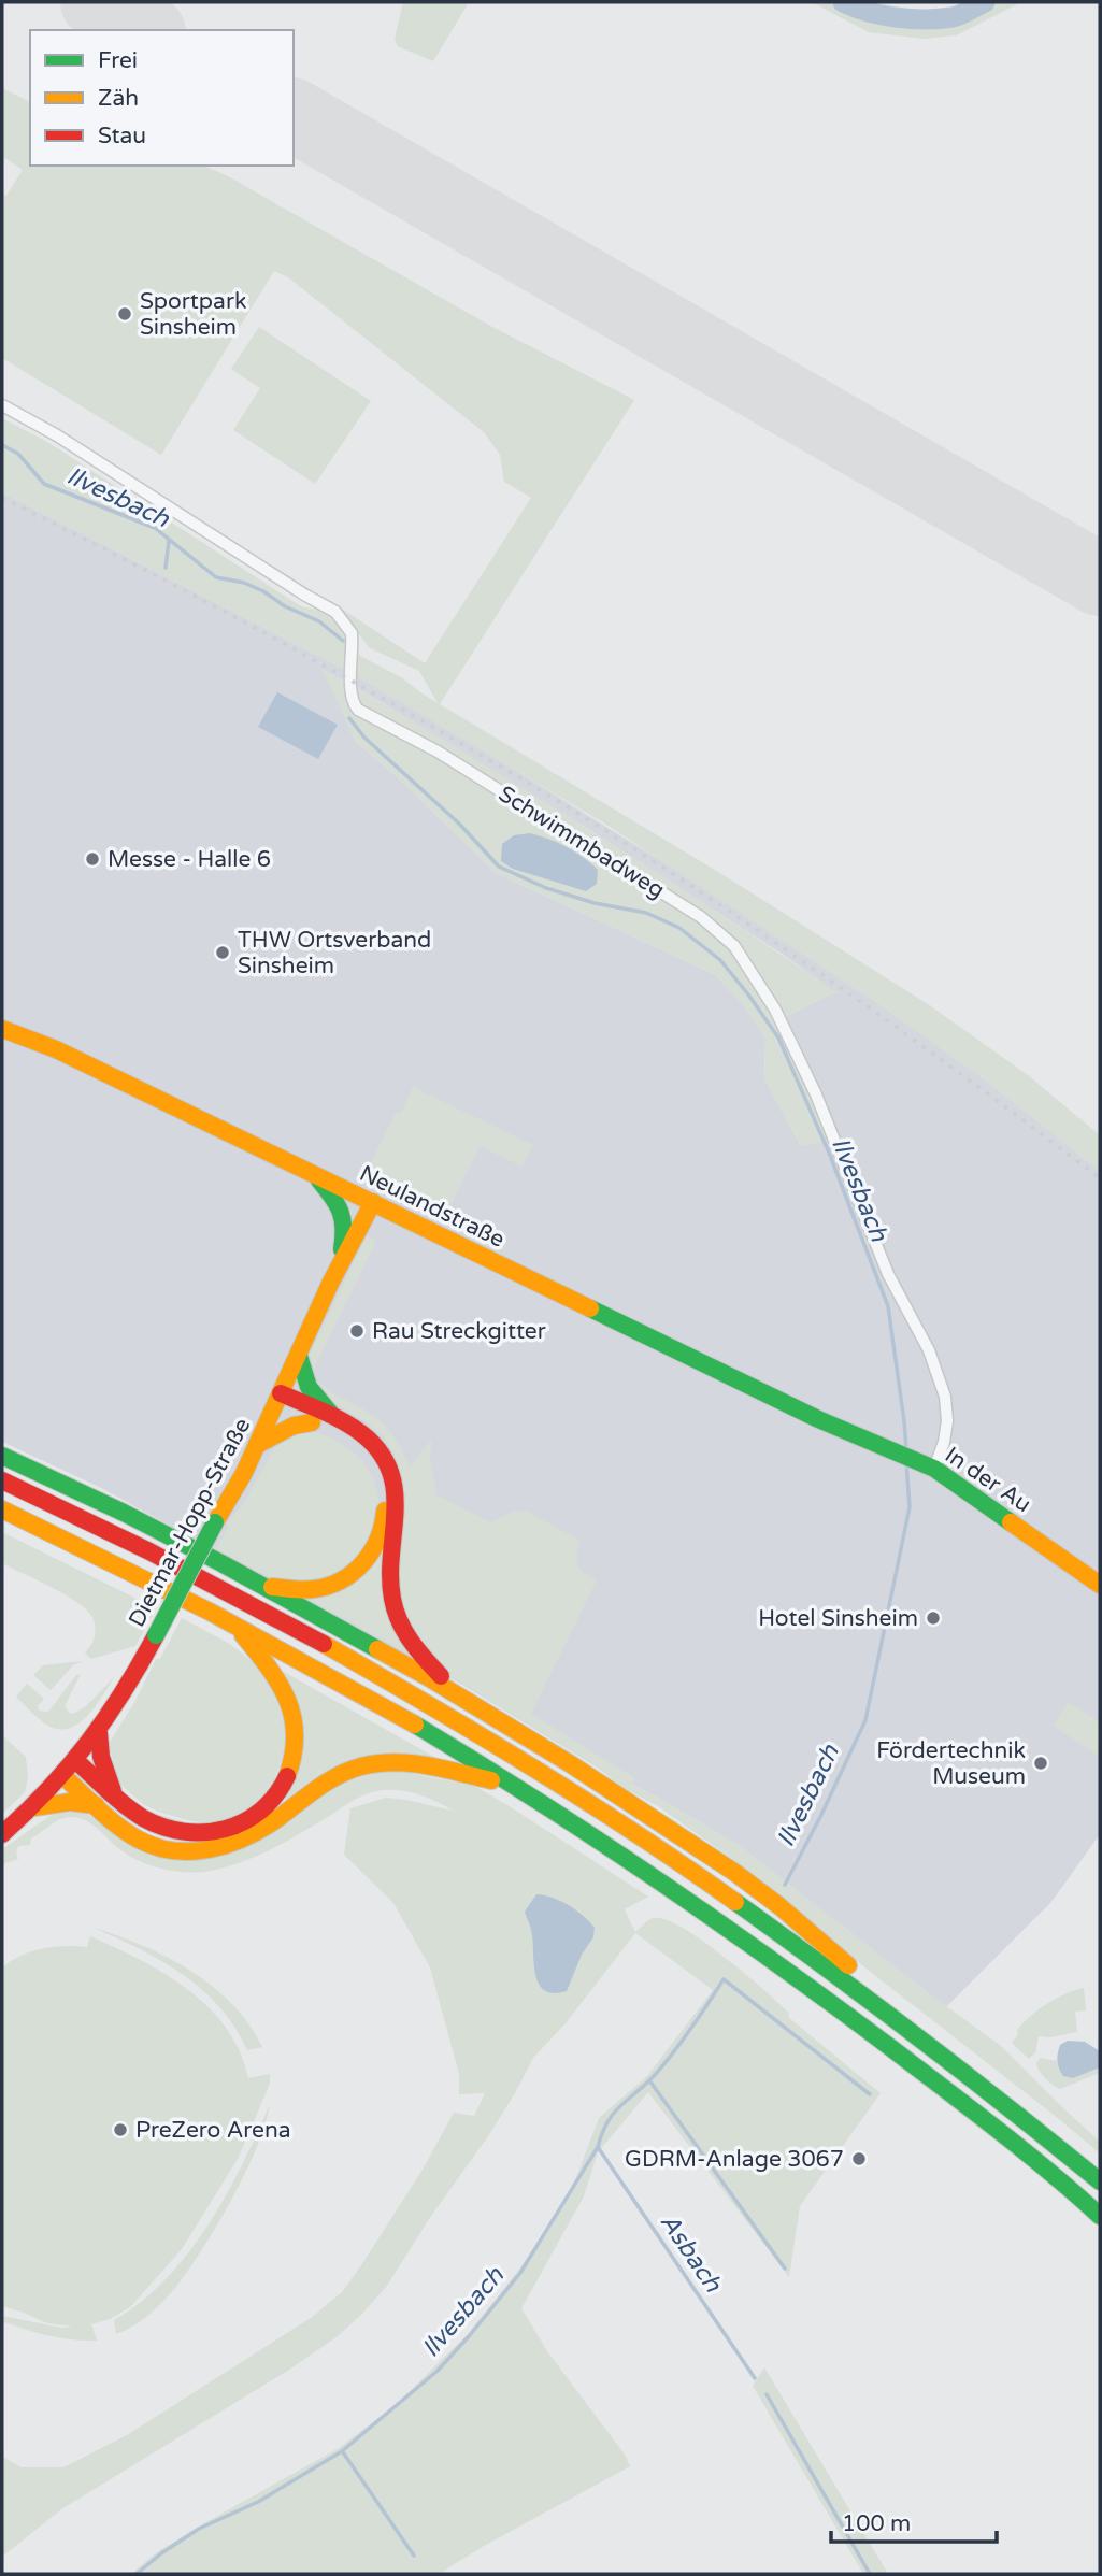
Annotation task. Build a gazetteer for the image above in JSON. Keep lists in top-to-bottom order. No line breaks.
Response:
{"streets":{"main road":["Neulandstraße","In der Au","Dietmar-Hopp-Straße"],"street":["Schwimmbadweg"]},"crossings":[["Schwimmbadweg","In der Au"],["Neulandstraße","In der Au"],["Neulandstraße","Dietmar-Hopp-Straße"]],"water":["Ilvesbach","Asbach"],"places":["Sportpark Sinsheim","Messe - Halle 6","THW Ortsverband Sinsheim","Rau Streckgitter","Hotel Sinsheim","Fördertechnik Museum","PreZero Arena","GDRM-Anlage 3067"],"legend":["Frei","Zäh","Stau"],"scale_bar":"100 m"}
